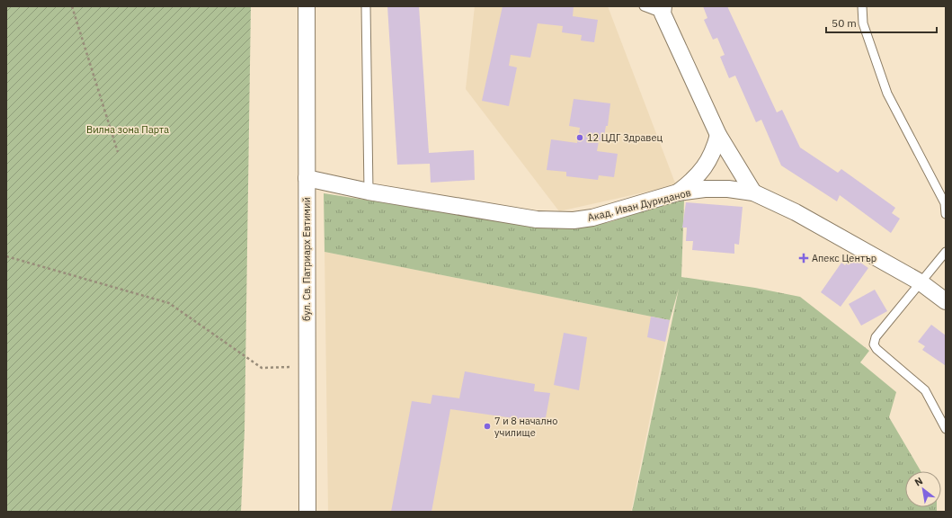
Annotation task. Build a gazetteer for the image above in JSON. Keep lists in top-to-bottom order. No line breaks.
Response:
{"streets":{"street":["Акад. Иван Дуриданов","бул. Св. Патриарх Евтимий"]},"crossings":[["Акад. Иван Дуриданов","бул. Св. Патриарх Евтимий"]],"parks":["Вилна зона Парта"],"places":{"other":["12 ЦДГ Здравец","7 и 8 начално училище"],"health":["Апекс Център"]},"scale_bar":"50 m","north":"top left"}
